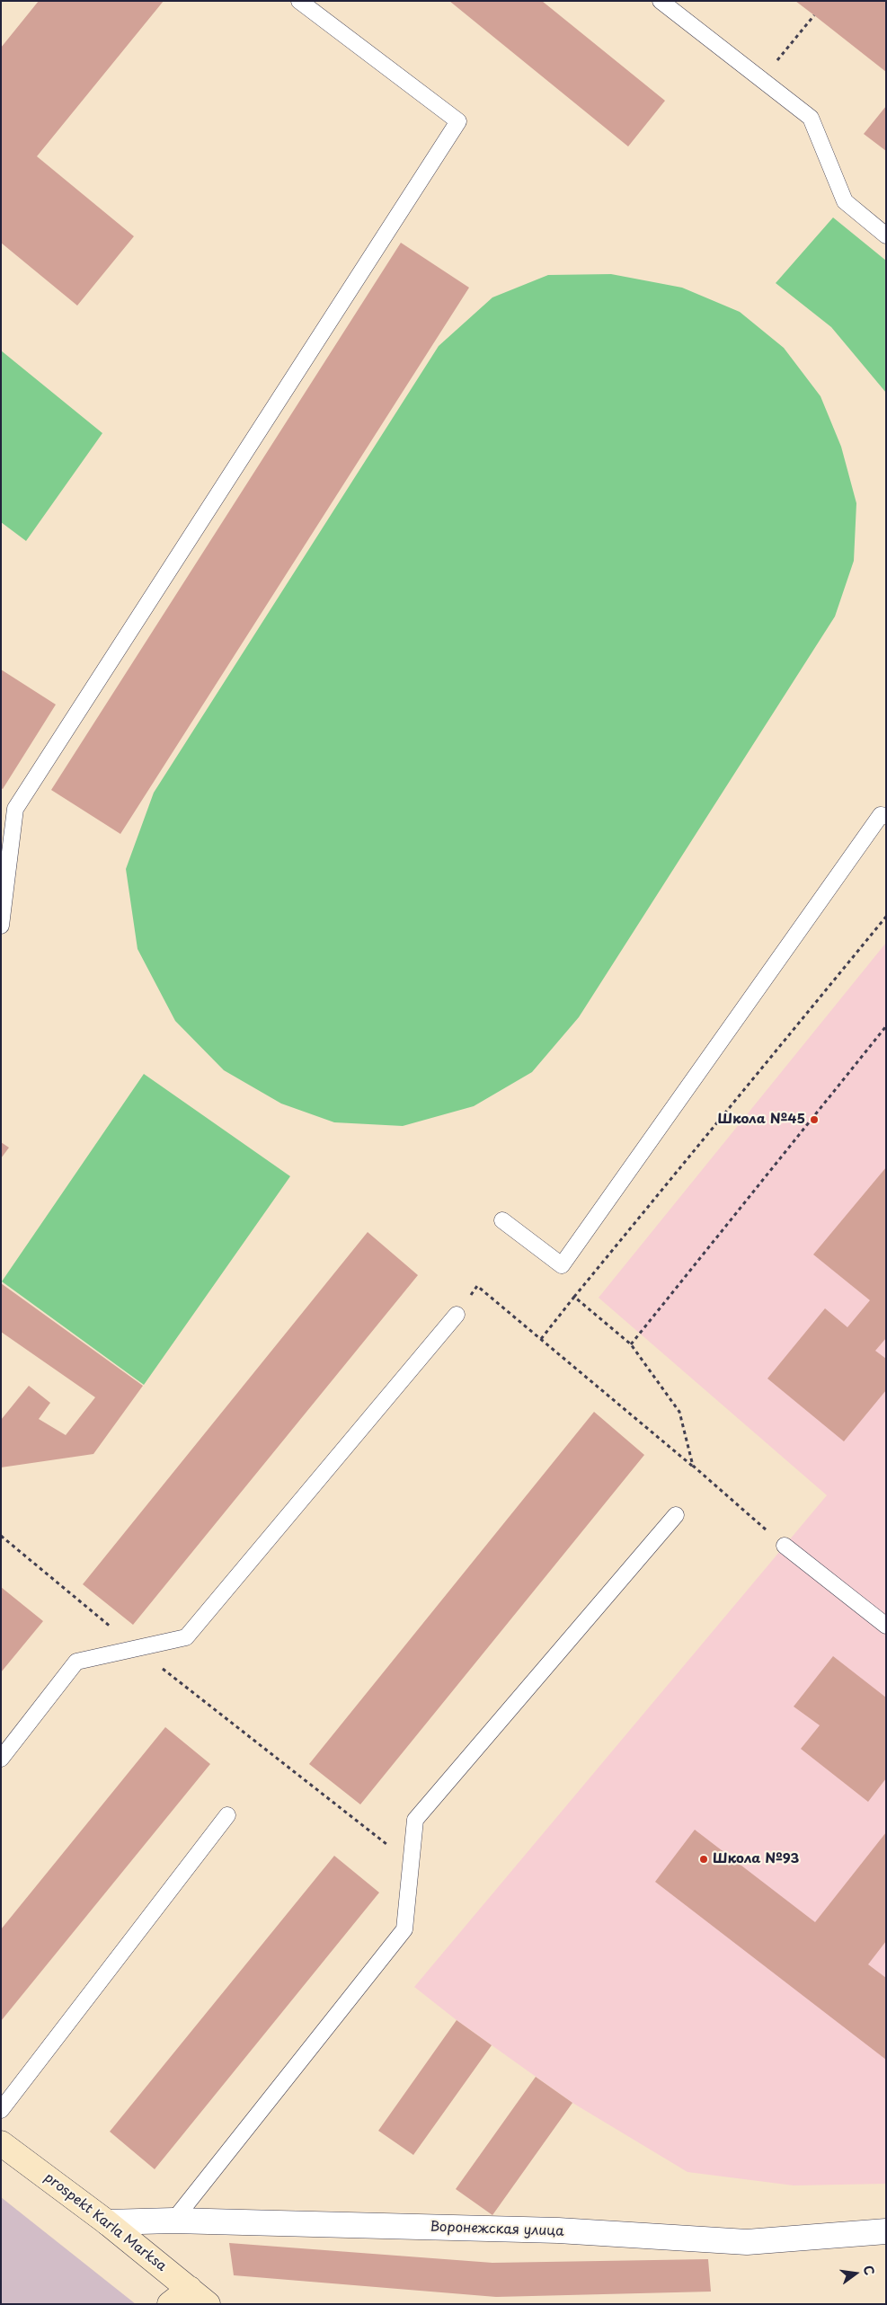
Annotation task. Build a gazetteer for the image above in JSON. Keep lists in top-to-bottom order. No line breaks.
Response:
{"streets":{"street":["prospekt Karla Marksa","Воронежская улица"]},"crossings":[["prospekt Karla Marksa","Воронежская улица"]],"places":["Школа №45","Школа №93"],"north":"right"}
